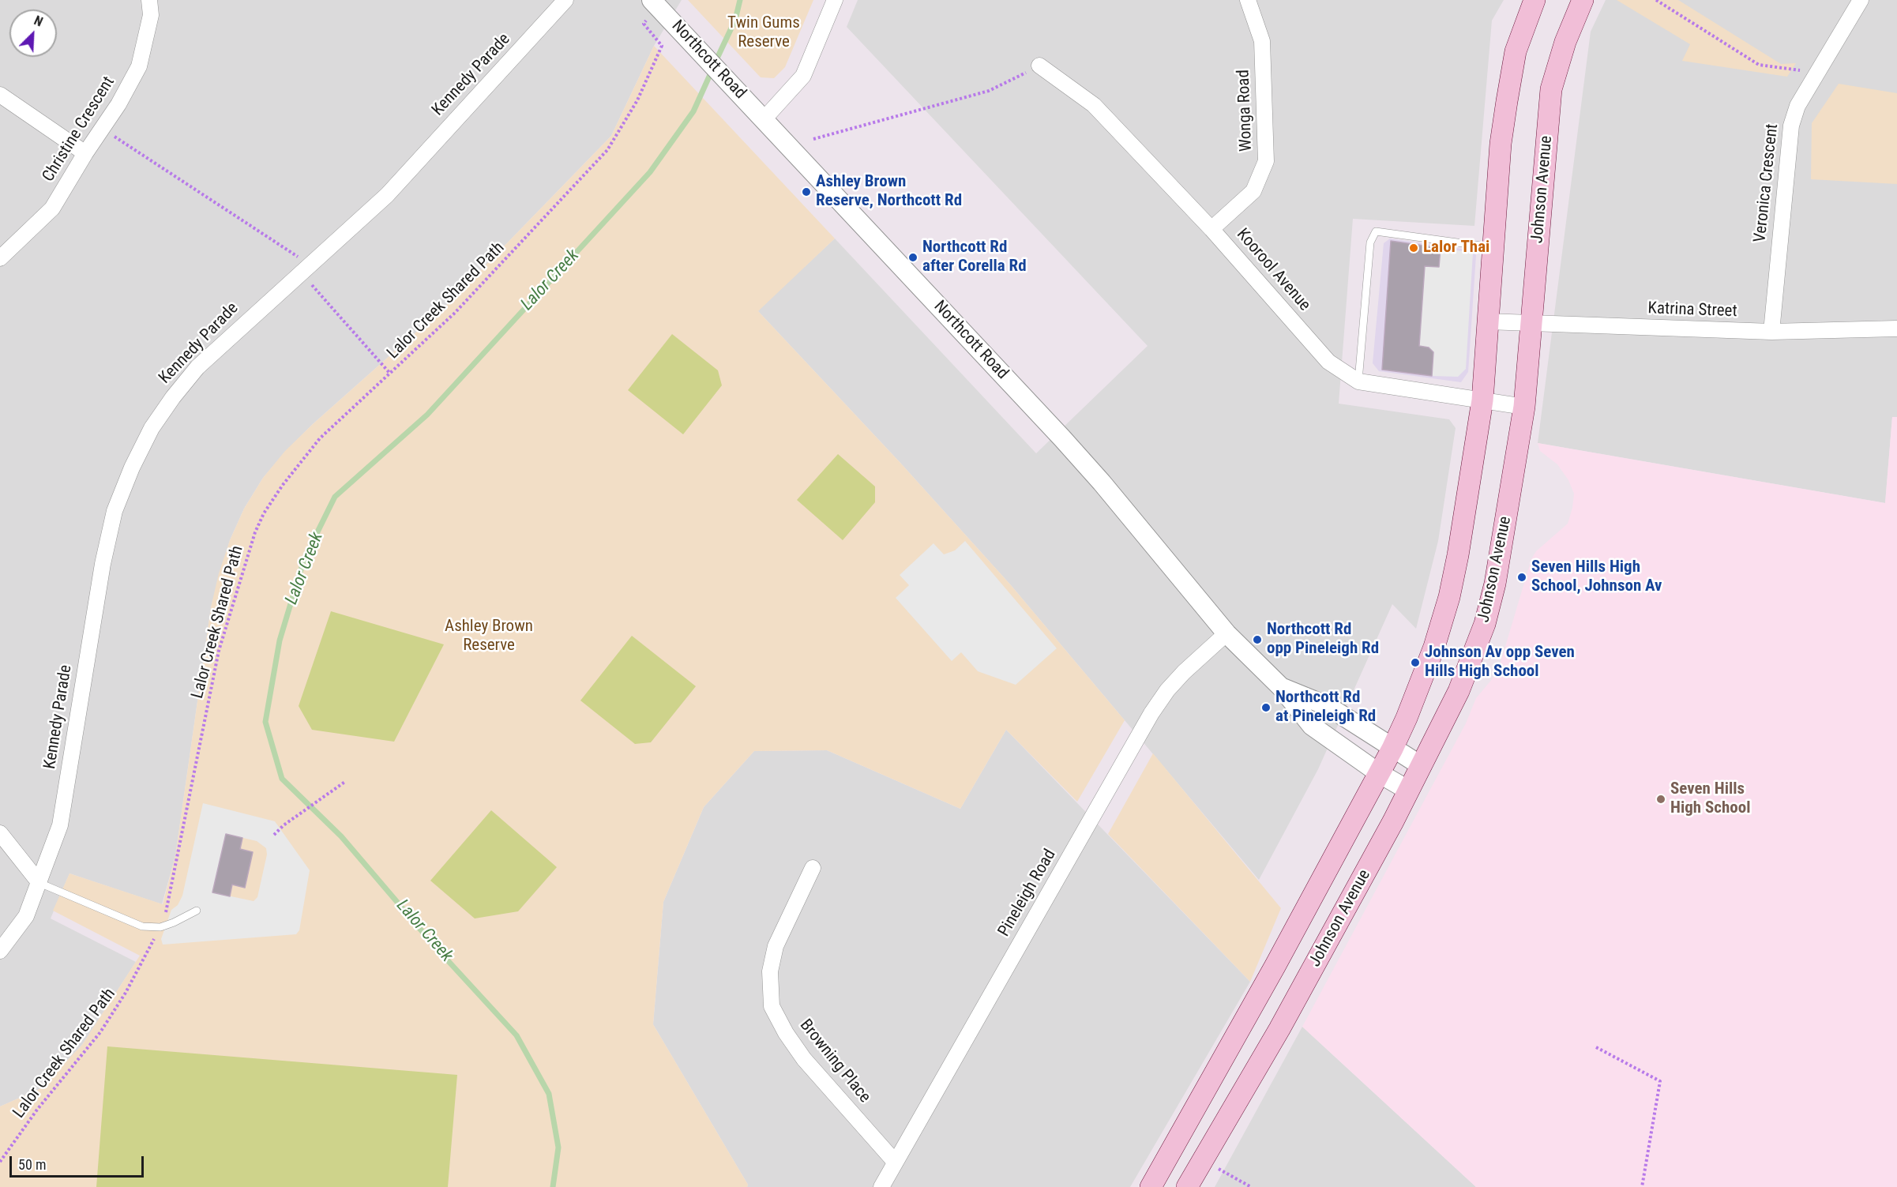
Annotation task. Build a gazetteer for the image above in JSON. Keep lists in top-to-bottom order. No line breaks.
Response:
{"streets":{"main road":["Johnson Avenue"],"street":["Northcott Road","Kennedy Parade","Wonga Road","Christine Crescent","Veronica Crescent","Koorool Avenue","Katrina Street","Pineleigh Road","Browning Place"],"path":["Lalor Creek Shared Path"]},"crossings":[["Northcott Road","Johnson Avenue"],["Northcott Road","Pineleigh Road"],["Wonga Road","Koorool Avenue"],["Veronica Crescent","Katrina Street"],["Johnson Avenue","Koorool Avenue"],["Johnson Avenue","Katrina Street"],["Pineleigh Road","Browning Place"]],"water":["Lalor Creek"],"parks":["Twin Gums Reserve","Ashley Brown Reserve"],"places":["Ashley Brown Reserve, Northcott Rd","Lalor Thai","Northcott Rd after Corella Rd","Seven Hills High School, Johnson Av","Northcott Rd opp Pineleigh Rd","Johnson Av opp Seven Hills High School","Northcott Rd at Pineleigh Rd","Seven Hills High School"],"scale_bar":"50 m","north":"top right"}
